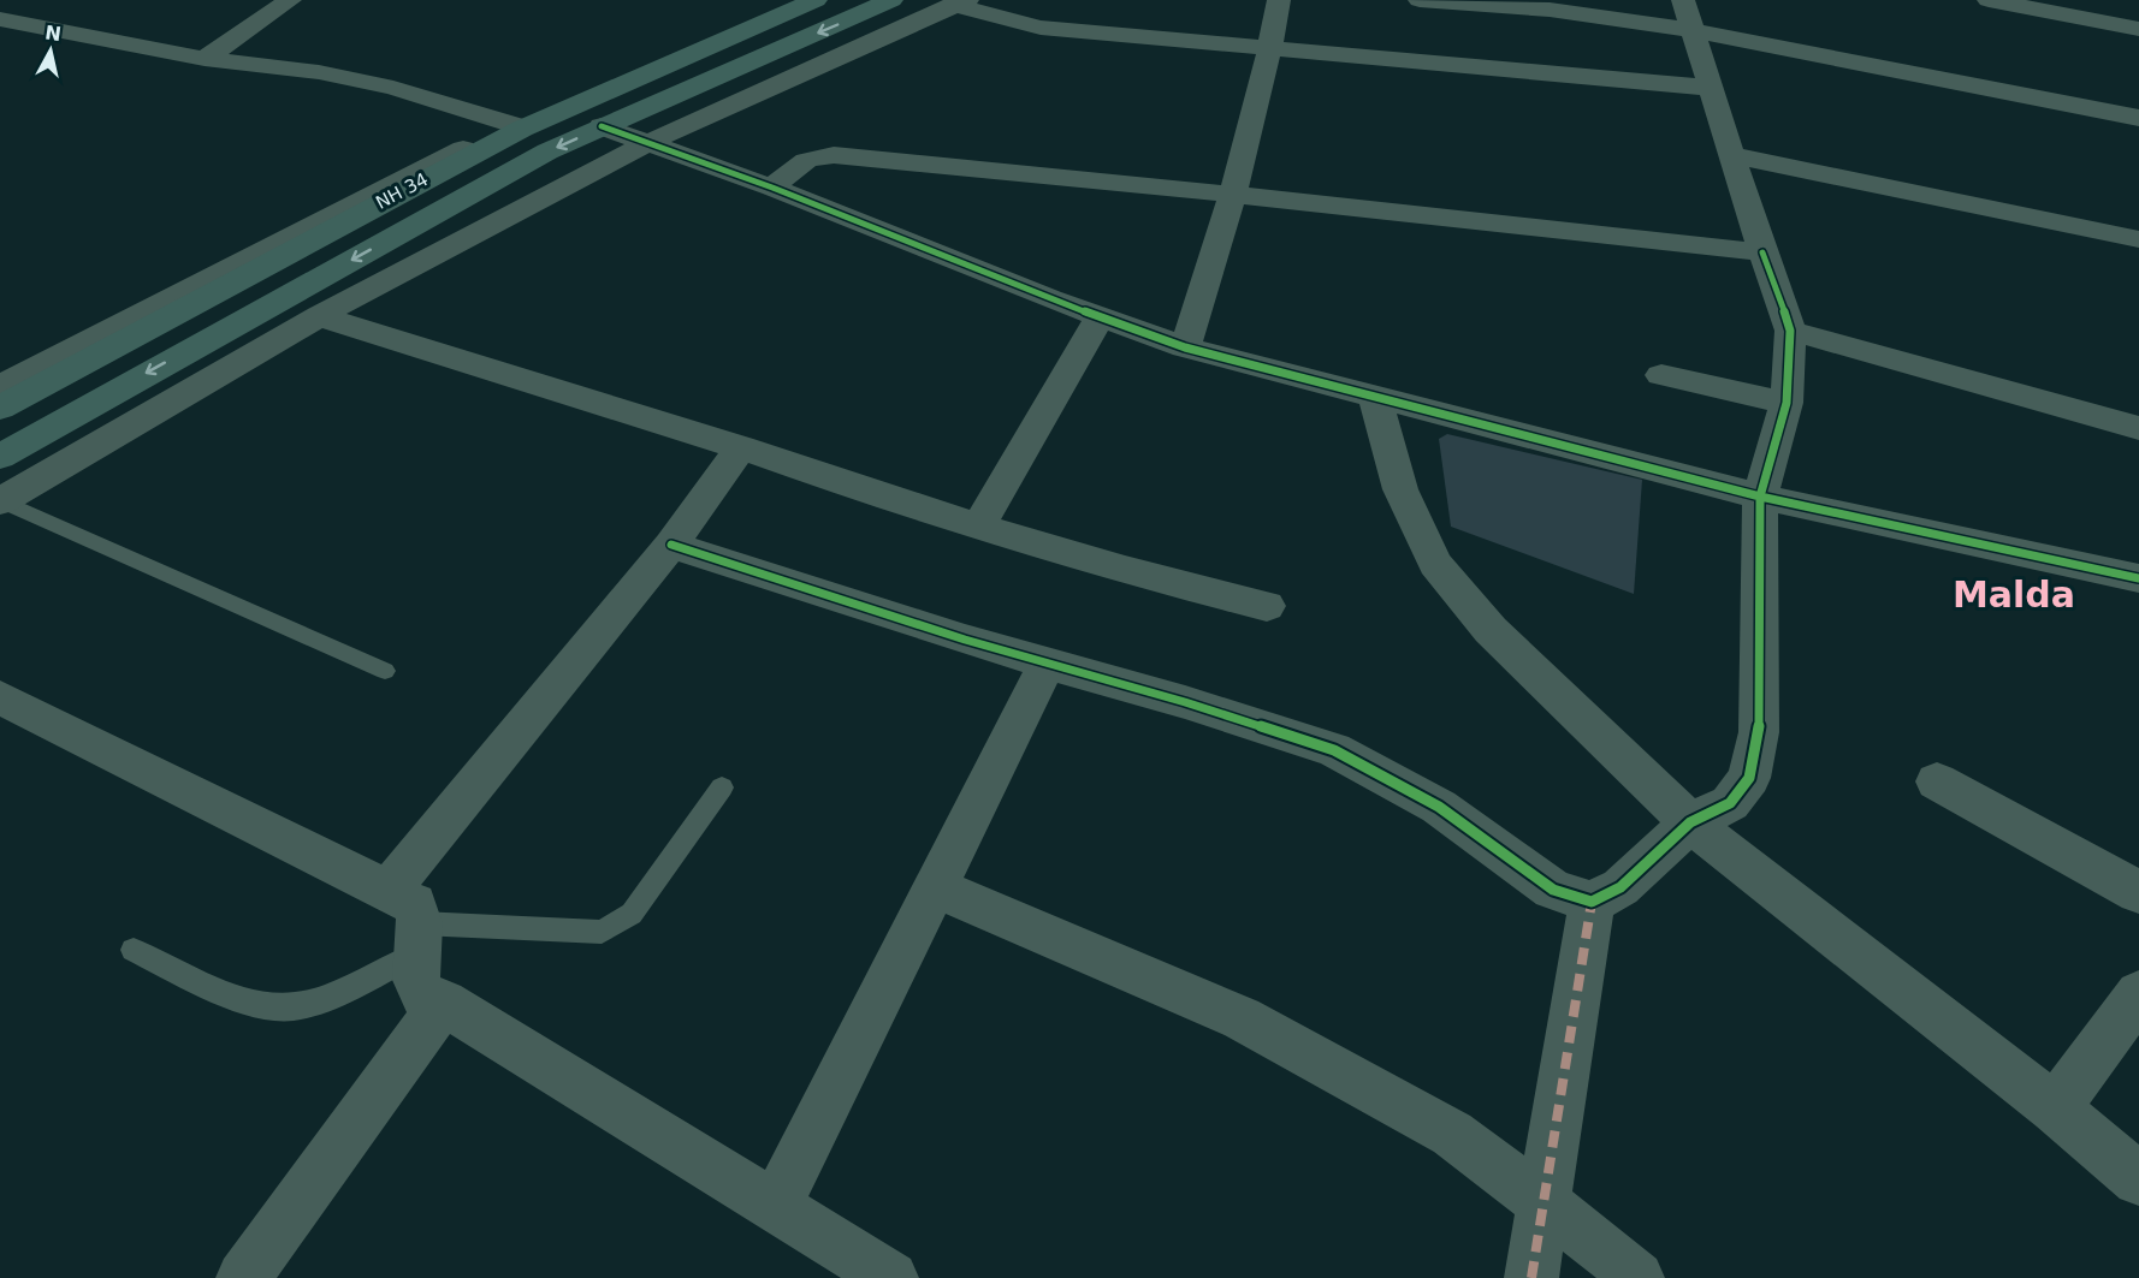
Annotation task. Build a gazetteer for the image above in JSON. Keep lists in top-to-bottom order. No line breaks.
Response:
{"streets":{"main road":["NH 34"]},"districts":["Malda"],"north":"top"}
